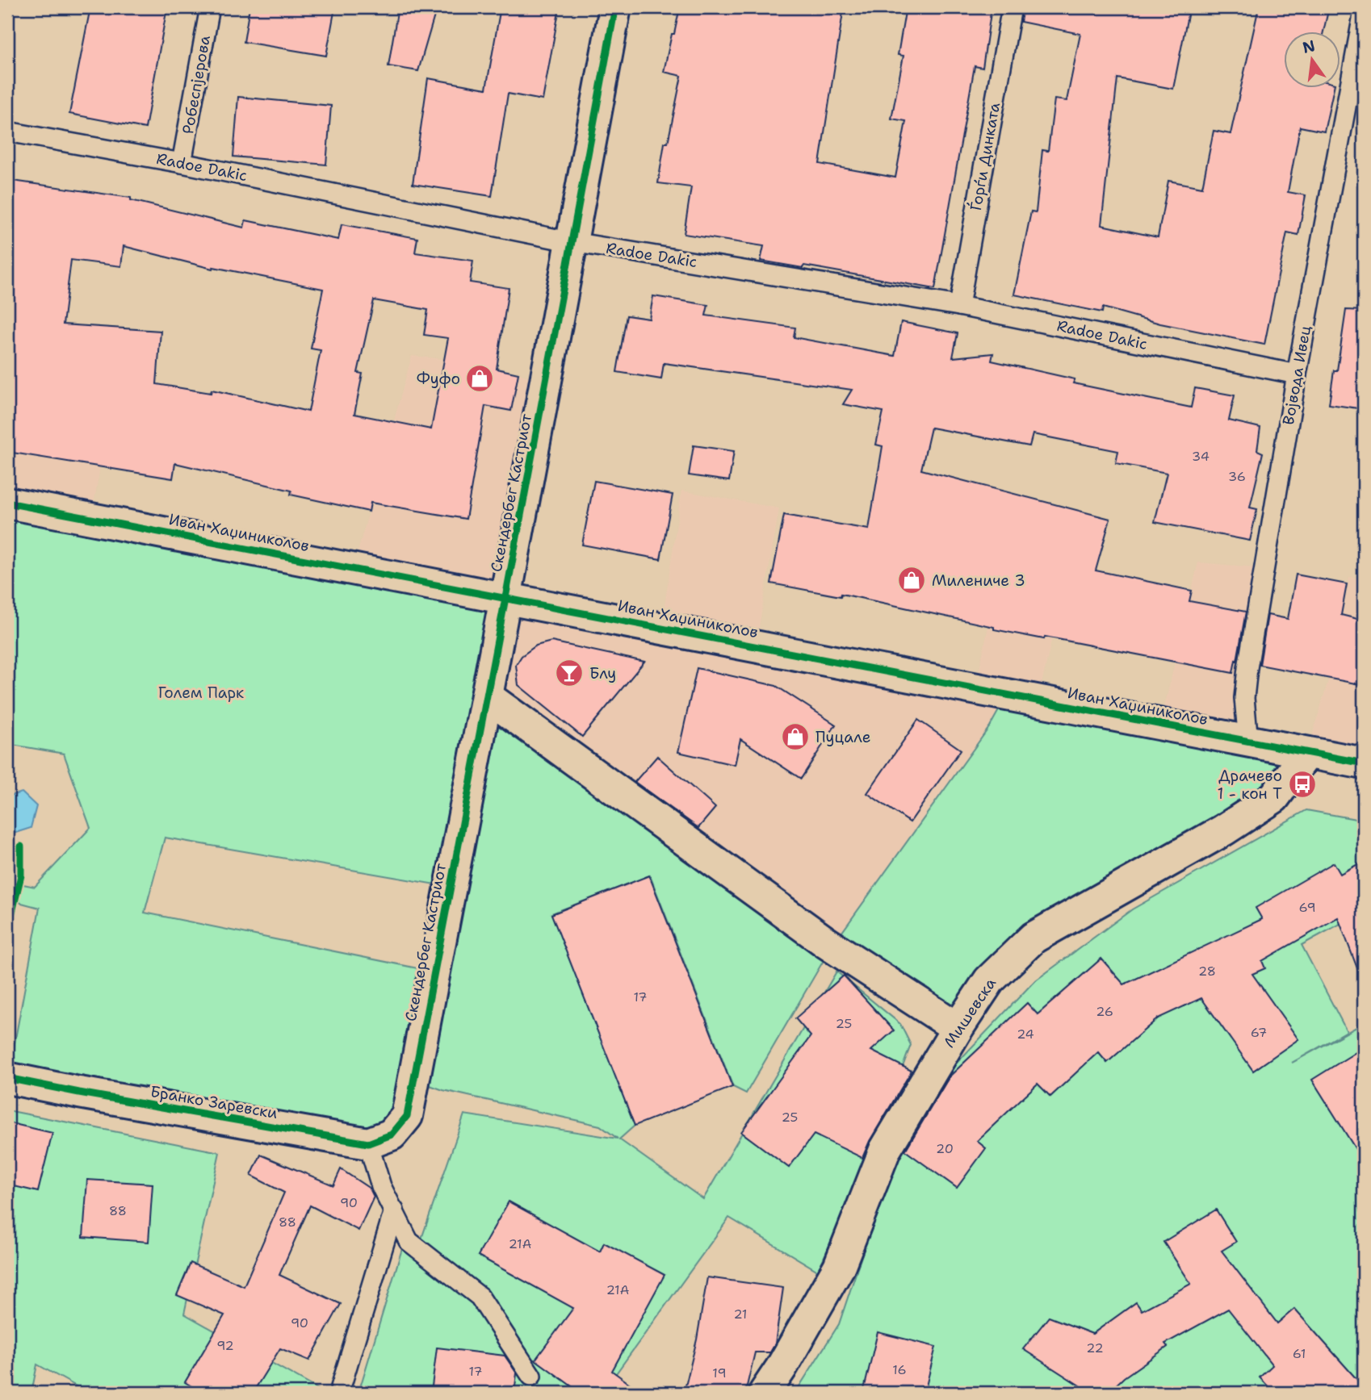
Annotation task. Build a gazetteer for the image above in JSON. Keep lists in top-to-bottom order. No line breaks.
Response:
{"streets":{"street":["Скендербег Кастриот","Иван Хаџиниколов","Мишевска","Бранко Заревски"],"lane":["Робеспјерова","Ѓорѓи Динката","Radoe Dakic","Војвода Ивец"]},"crossings":[["Робеспјерова","Radoe Dakic"],["Ѓорѓи Динката","Radoe Dakic"],["Radoe Dakic","Војвода Ивец"],["Radoe Dakic","Скендербег Кастриот"],["Војвода Ивец","Иван Хаџиниколов"],["Скендербег Кастриот","Иван Хаџиниколов"],["Скендербег Кастриот","Бранко Заревски"],["Иван Хаџиниколов","Мишевска"]],"parks":["Голем Парк"],"places":{"shop":["Фуфо","Милениче 3","Пуцале"],"bar":["Блу"],"bus stop":["Драчево 1 - кон T"]},"house_numbers":["34","36","69","28","17","26","25","67","24","25","20","90","88","88","21А","21А","21","90","92","22","61","16","17","19"],"north":"top"}
